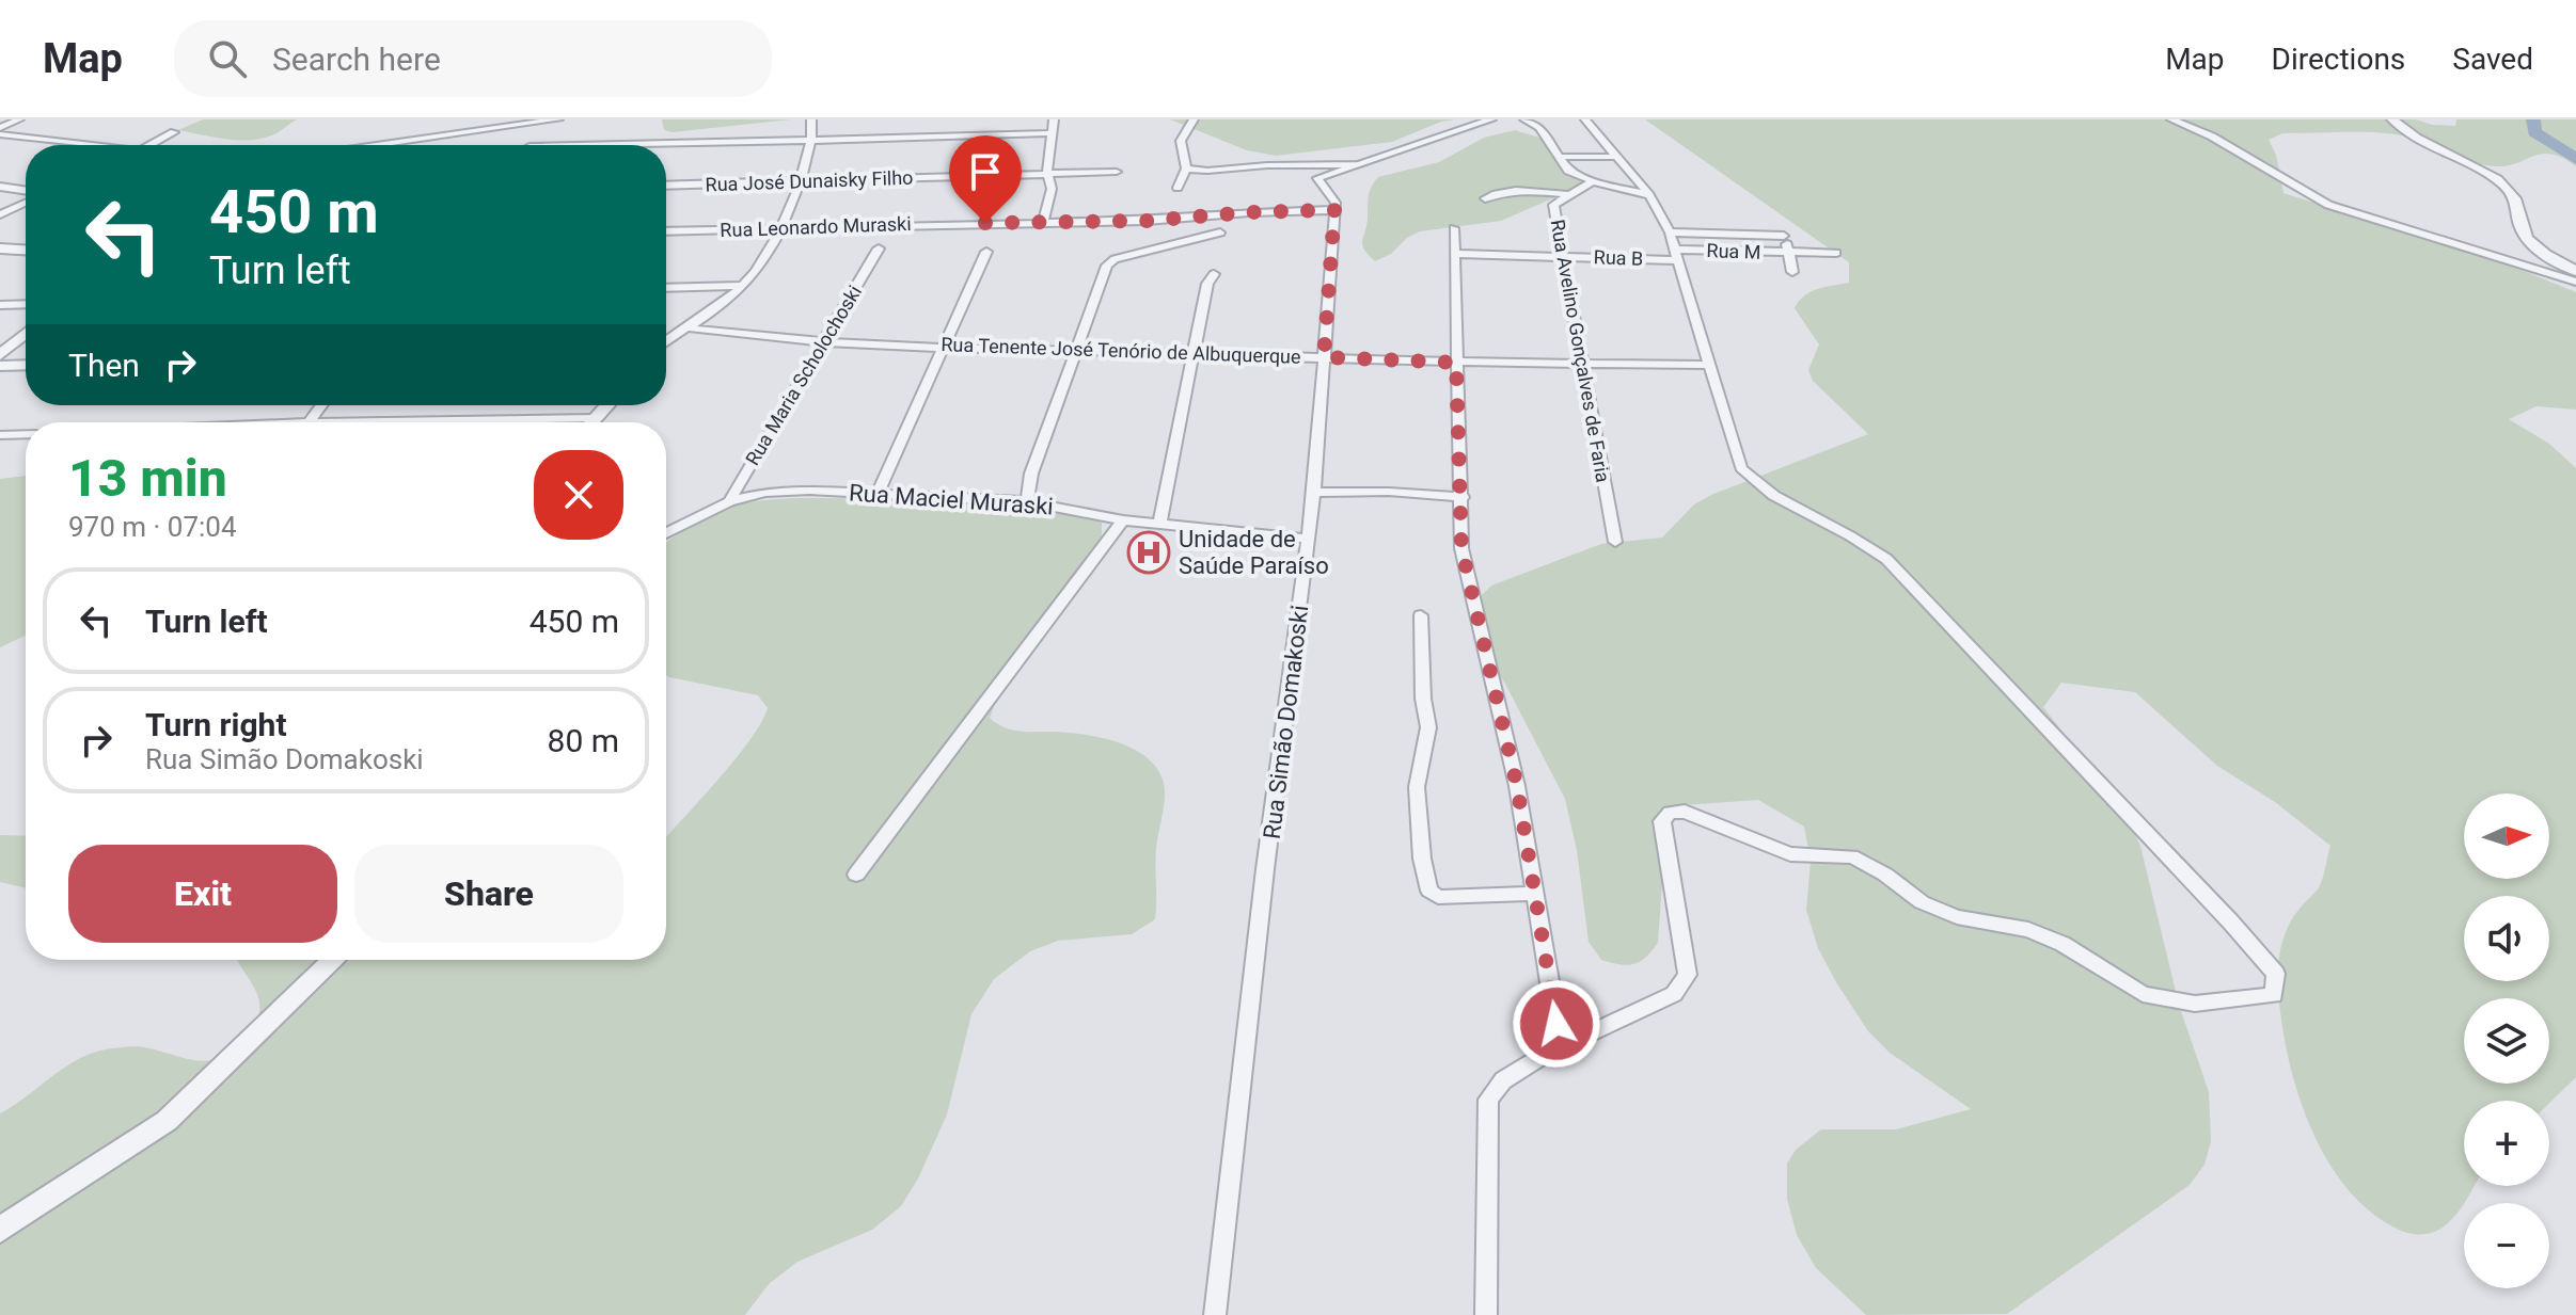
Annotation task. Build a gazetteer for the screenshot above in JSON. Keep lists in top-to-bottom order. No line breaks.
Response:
{"streets":{"street":["Rua José Dunaisky Filho","Rua Leonardo Muraski","Rua M","Rua B","Rua Tenente José Tenório de Albuquerque","Rua Avelino Gonçalves de Faria","Rua Maria Scholochoski","Rua Maciel Muraski","Rua Simão Domakoski"]},"crossings":[["Rua Leonardo Muraski","Rua Simão Domakoski"],["Rua M","Rua B"],["Rua B","Rua Avelino Gonçalves de Faria"],["Rua Tenente José Tenório de Albuquerque","Rua Avelino Gonçalves de Faria"],["Rua Tenente José Tenório de Albuquerque","Rua Maria Scholochoski"],["Rua Tenente José Tenório de Albuquerque","Rua Simão Domakoski"],["Rua Maria Scholochoski","Rua Maciel Muraski"],["Rua Maciel Muraski","Rua Simão Domakoski"]],"places":{"hospital":["Unidade de Saúde Paraíso"]},"north":"right","page":{"header":"Map","search":"Search here","nav":["Map","Directions","Saved"],"turn":["450 m","Turn left"],"then":"Then","heading":["13 min","970 m · 07:04"],"list":[{"name":"Turn left","value":"450 m"},{"name":"Turn right","note":"Rua Simão Domakoski","value":"80 m"}],"map_buttons":["+","−"],"buttons":["Exit","Share"]}}
